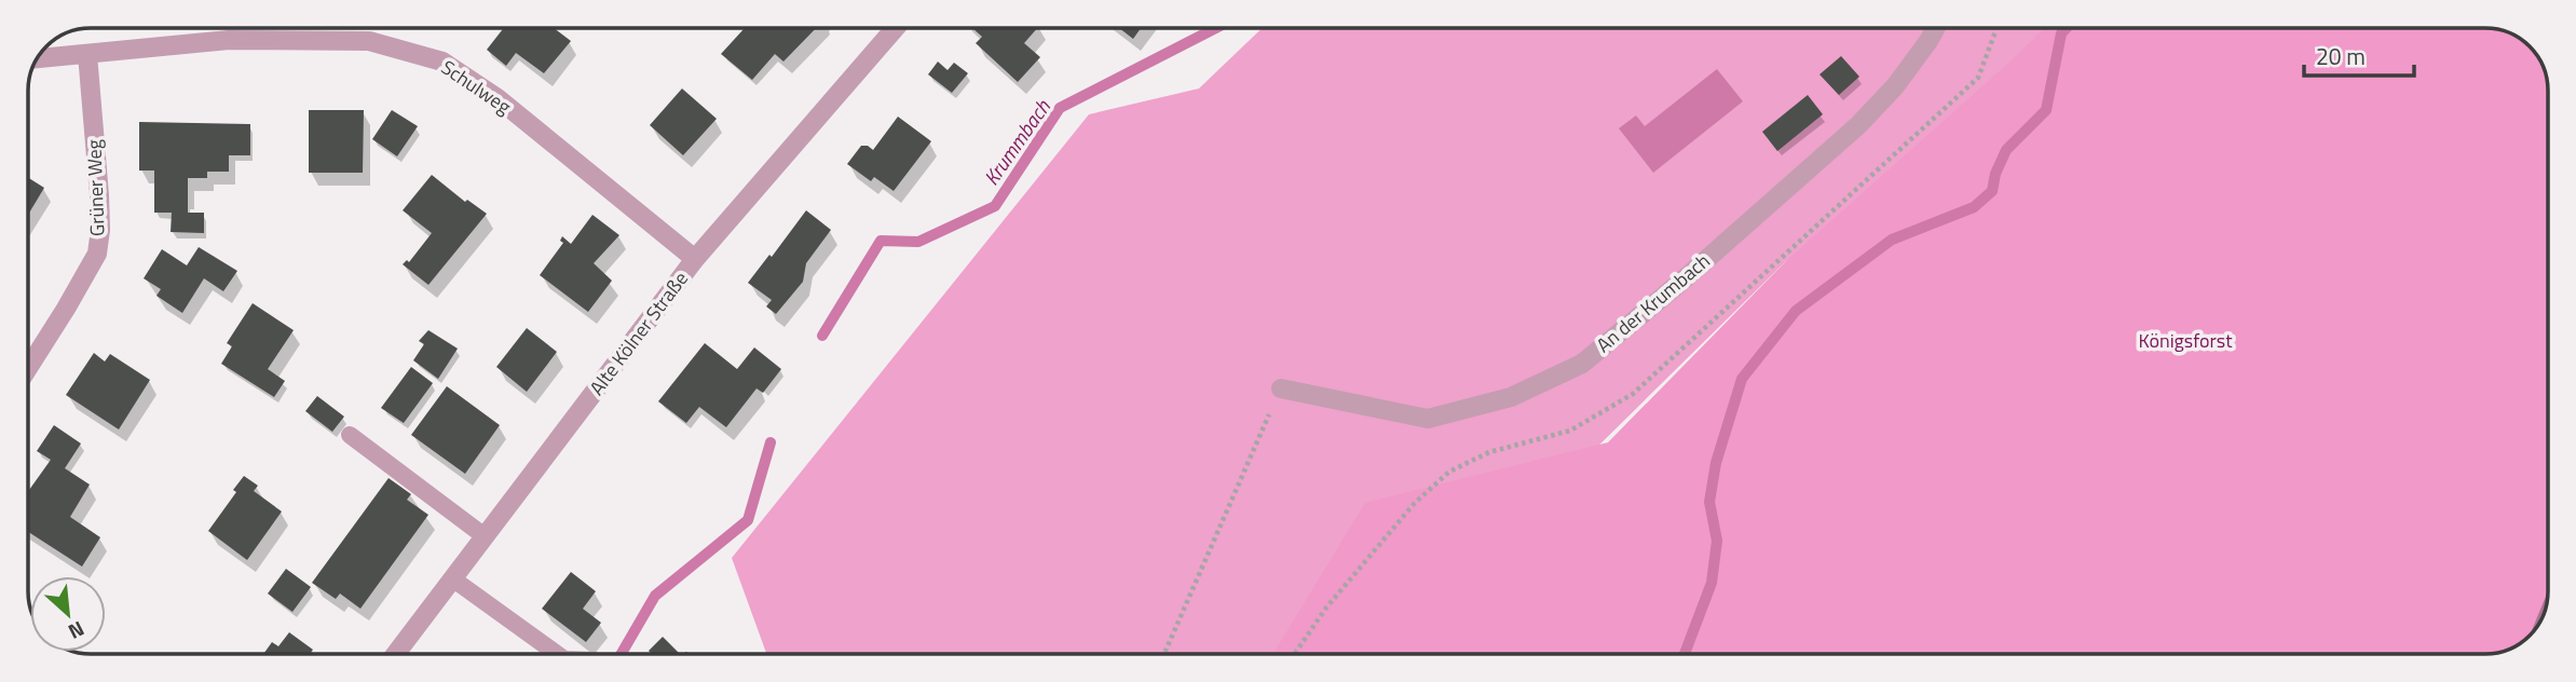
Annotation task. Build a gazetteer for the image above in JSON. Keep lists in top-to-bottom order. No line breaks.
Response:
{"streets":{"street":["Schulweg","Grüner Weg","An der Krumbach","Alte Kölner Straße"]},"crossings":[["Schulweg","Grüner Weg"],["Schulweg","Alte Kölner Straße"]],"water":["Krummbach"],"parks":["Königsforst"],"scale_bar":"20 m","north":"bottom right"}
